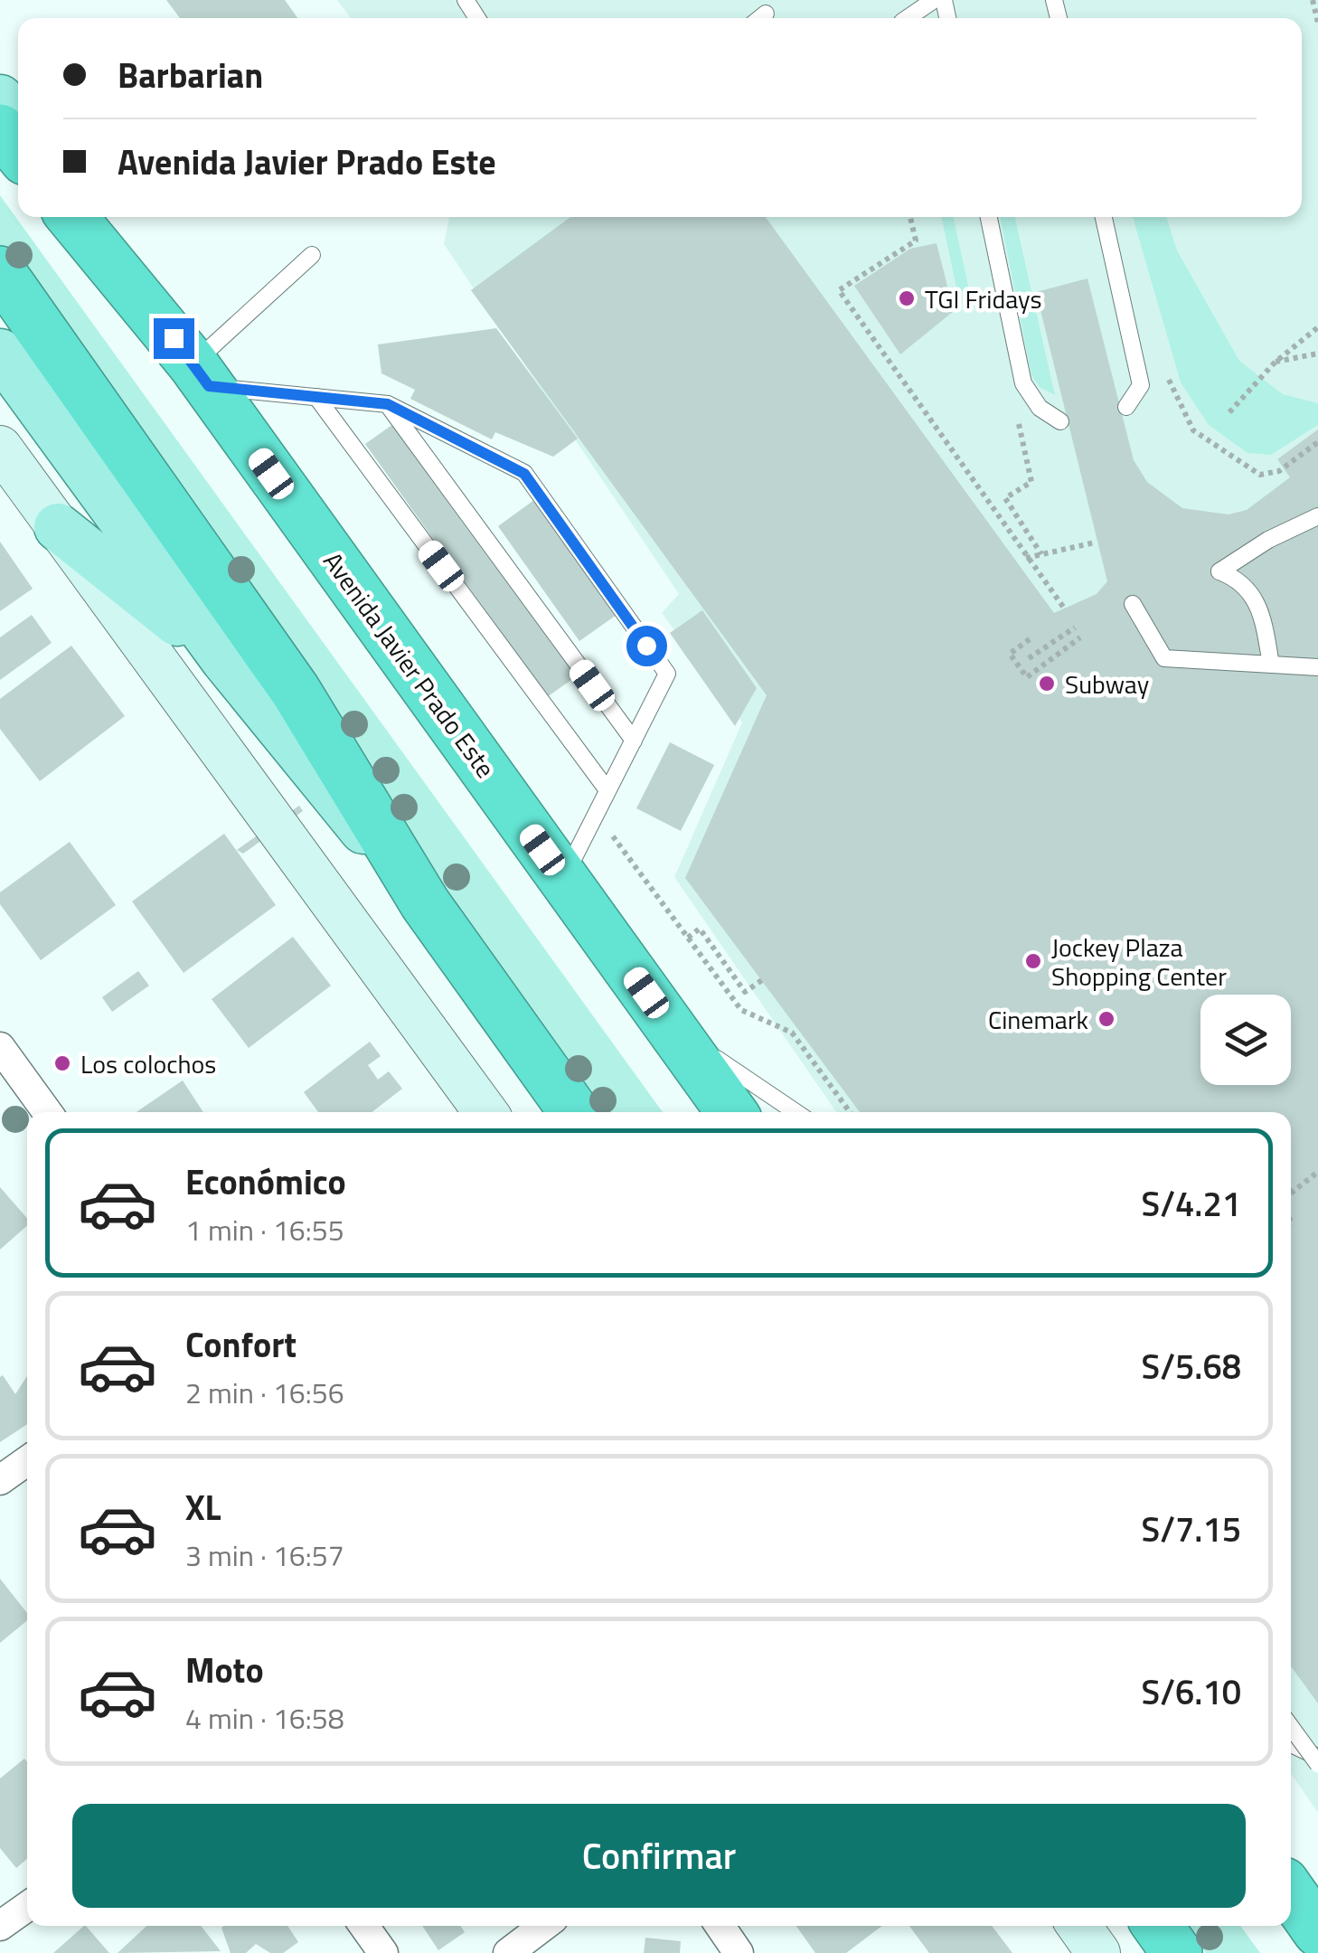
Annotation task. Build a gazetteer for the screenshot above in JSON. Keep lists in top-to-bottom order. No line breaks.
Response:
{"streets":{"highway":["Avenida Javier Prado Este"]},"places":["TGI Fridays","Subway","Jockey Plaza Shopping Center","Cinemark","Los colochos"],"page":{"banner":["Barbarian","Avenida Javier Prado Este"],"list":[{"name":"Económico","note":"1 min · 16:55","value":"S/4.21"},{"name":"Confort","note":"2 min · 16:56","value":"S/5.68"},{"name":"XL","note":"3 min · 16:57","value":"S/7.15"},{"name":"Moto","note":"4 min · 16:58","value":"S/6.10"}],"buttons":"Confirmar"}}
